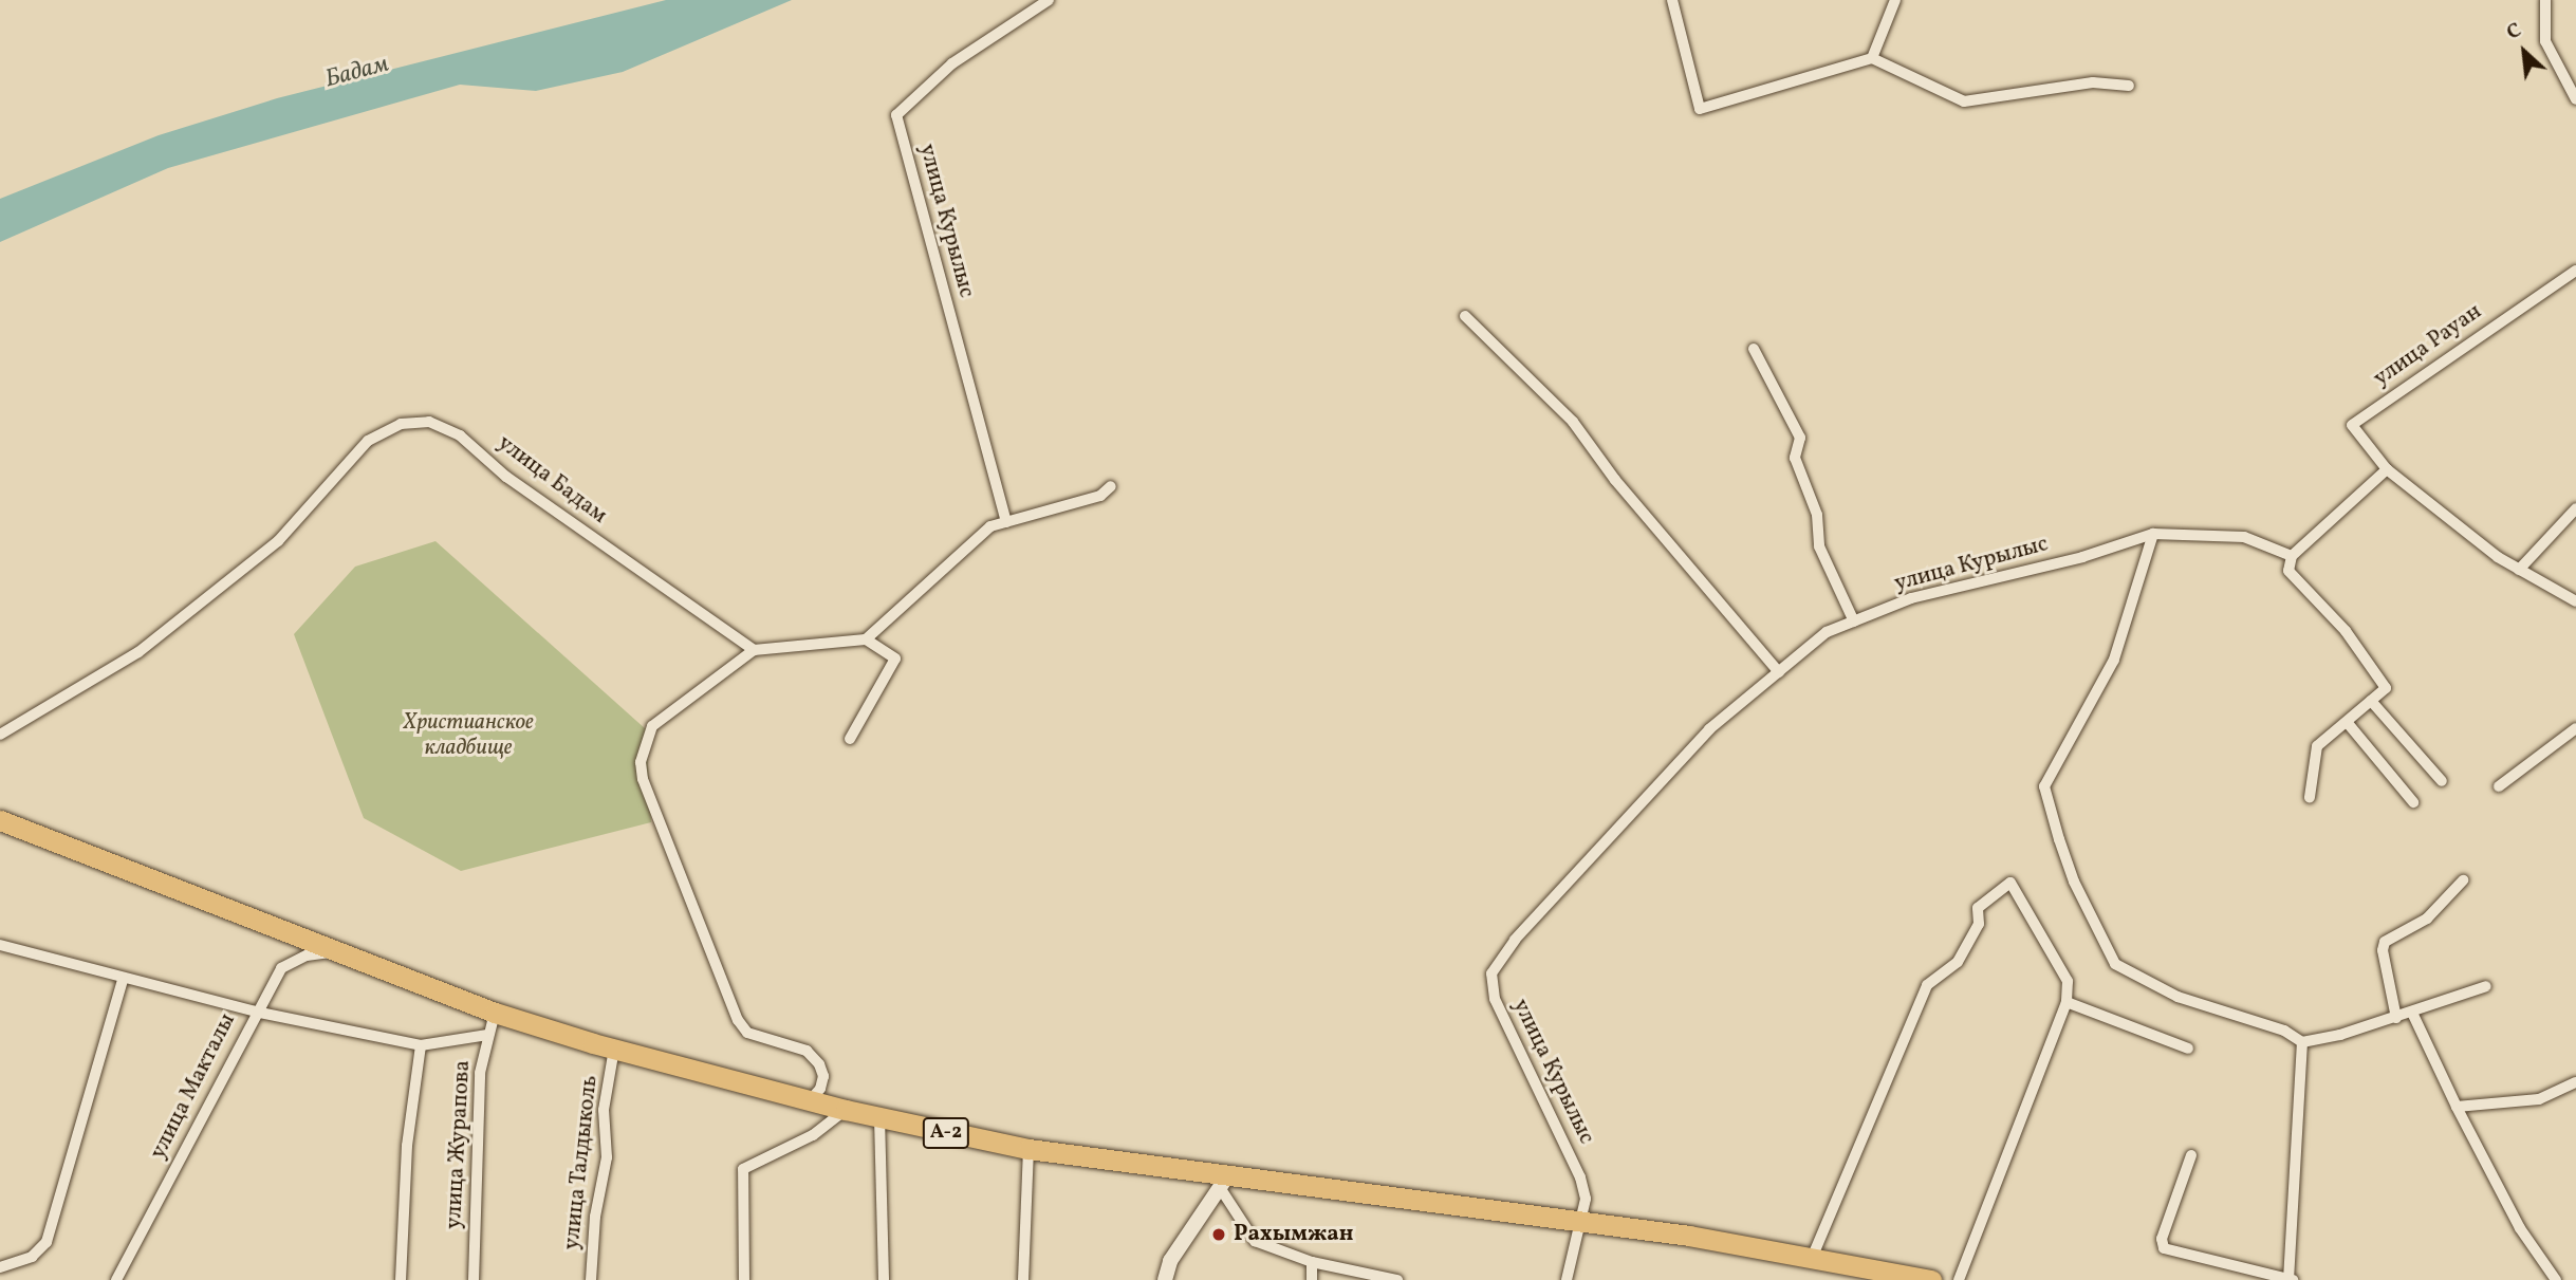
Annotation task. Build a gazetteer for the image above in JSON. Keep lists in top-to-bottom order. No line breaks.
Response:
{"streets":{"highway":["A-2"],"street":["улица Курылыс","улица Рауан","улица Бадам","улица Макталы","улица Журапова","улица Талдыколь"]},"crossings":[["улица Курылыс","A-2"],["улица Макталы","A-2"],["A-2","улица Журапова"],["A-2","улица Талдыколь"]],"water":["Бадам"],"parks":["Христианское кладбище"],"places":["Рахымжан"],"north":"top left"}
